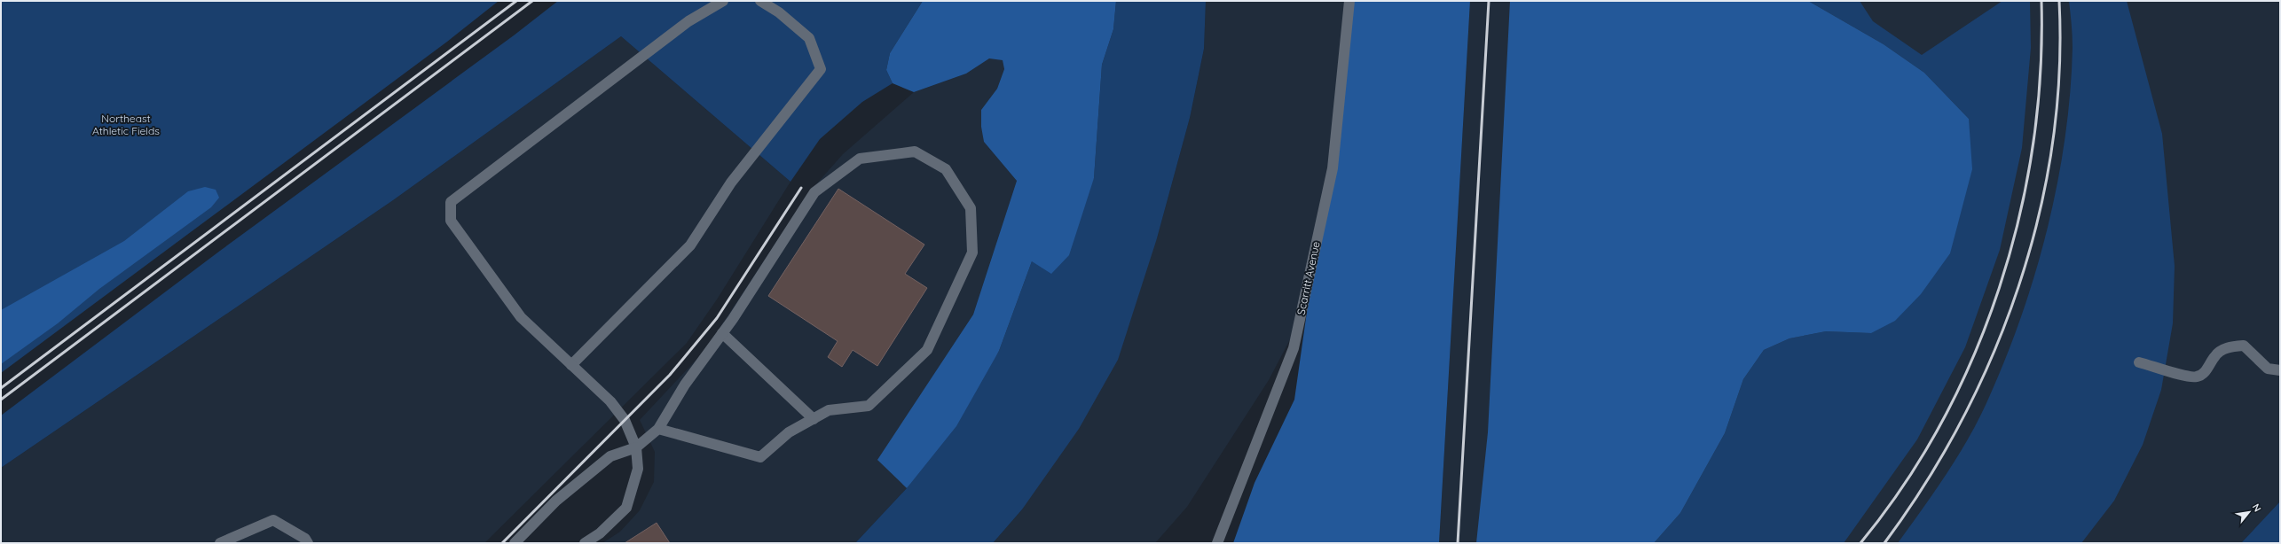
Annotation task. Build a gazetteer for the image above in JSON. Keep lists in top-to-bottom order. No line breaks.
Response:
{"streets":{"lane":["Scarritt Avenue"]},"parks":["Northeast Athletic Fields"],"north":"top right"}
